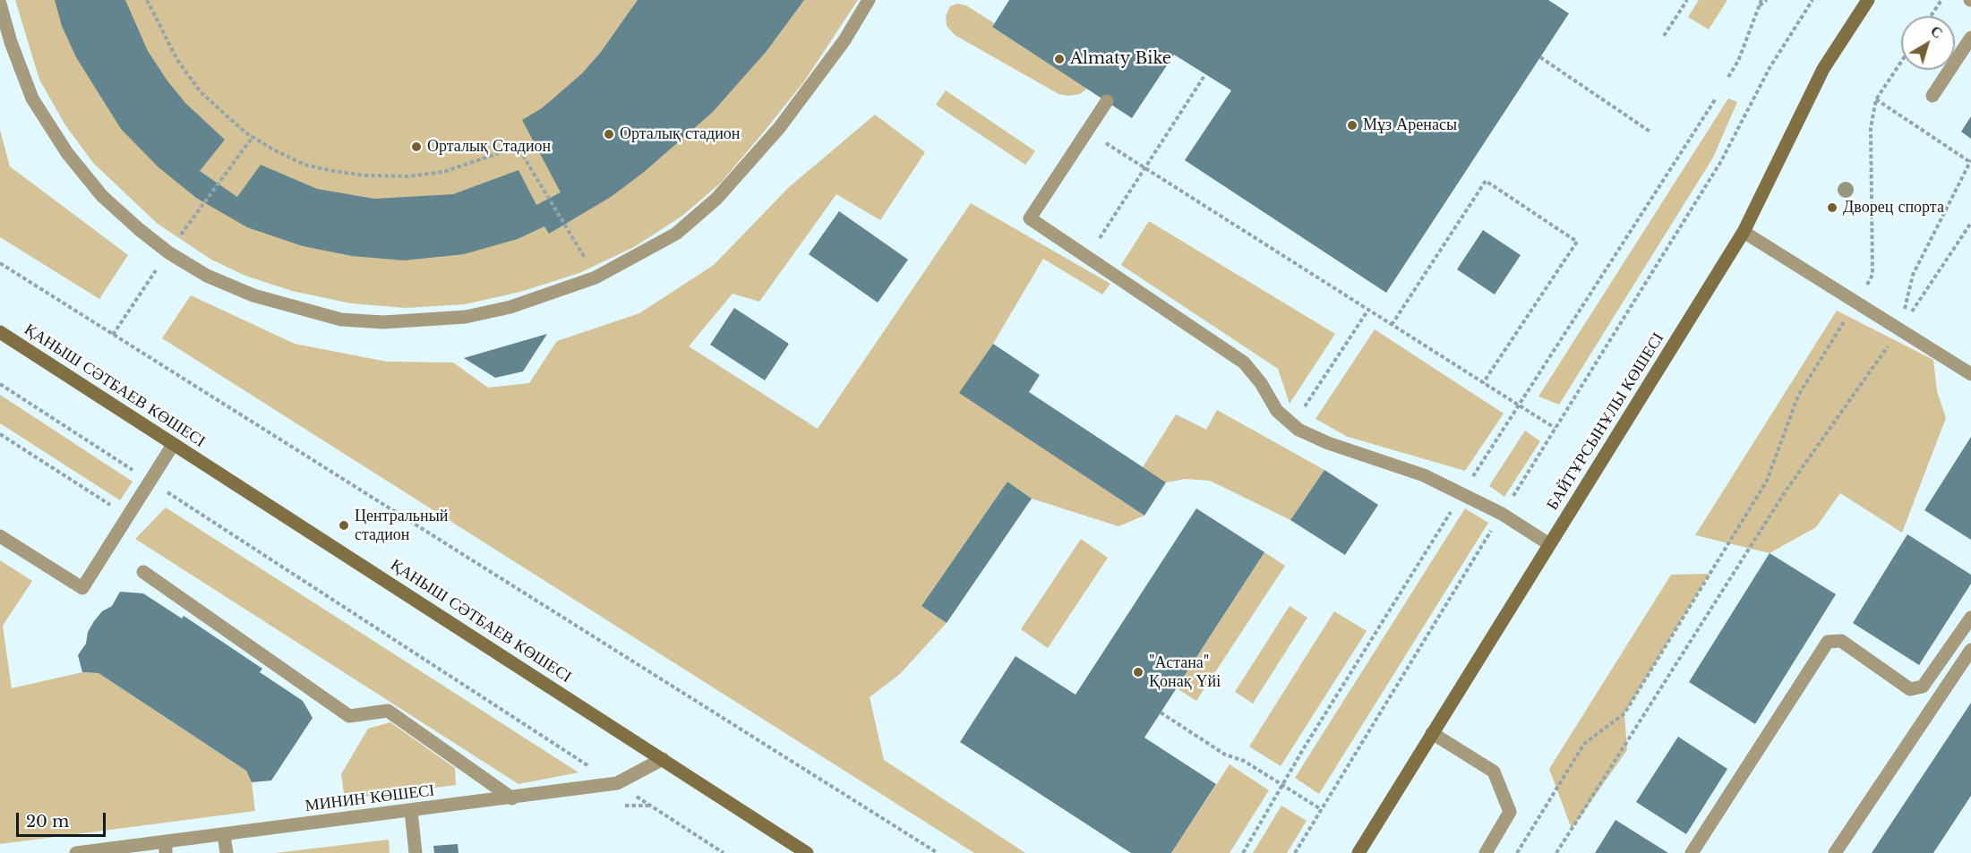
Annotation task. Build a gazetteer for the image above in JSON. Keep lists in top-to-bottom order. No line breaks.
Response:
{"streets":{"main road":["ҚАНЫШ СӘТБАЕВ КӨШЕСІ","БАЙТҰРСЫНҰЛЫ КӨШЕСІ"],"street":["МИНИН КӨШЕСІ"]},"crossings":[["ҚАНЫШ СӘТБАЕВ КӨШЕСІ","МИНИН КӨШЕСІ"]],"places":["Almaty Bike","Мұз Аренасы","Орталық стадион","Орталық Стадион","Дворец спорта","Центральный стадион","\"Астана\" Қонақ Үйі"],"scale_bar":"20 m","north":"top right"}
